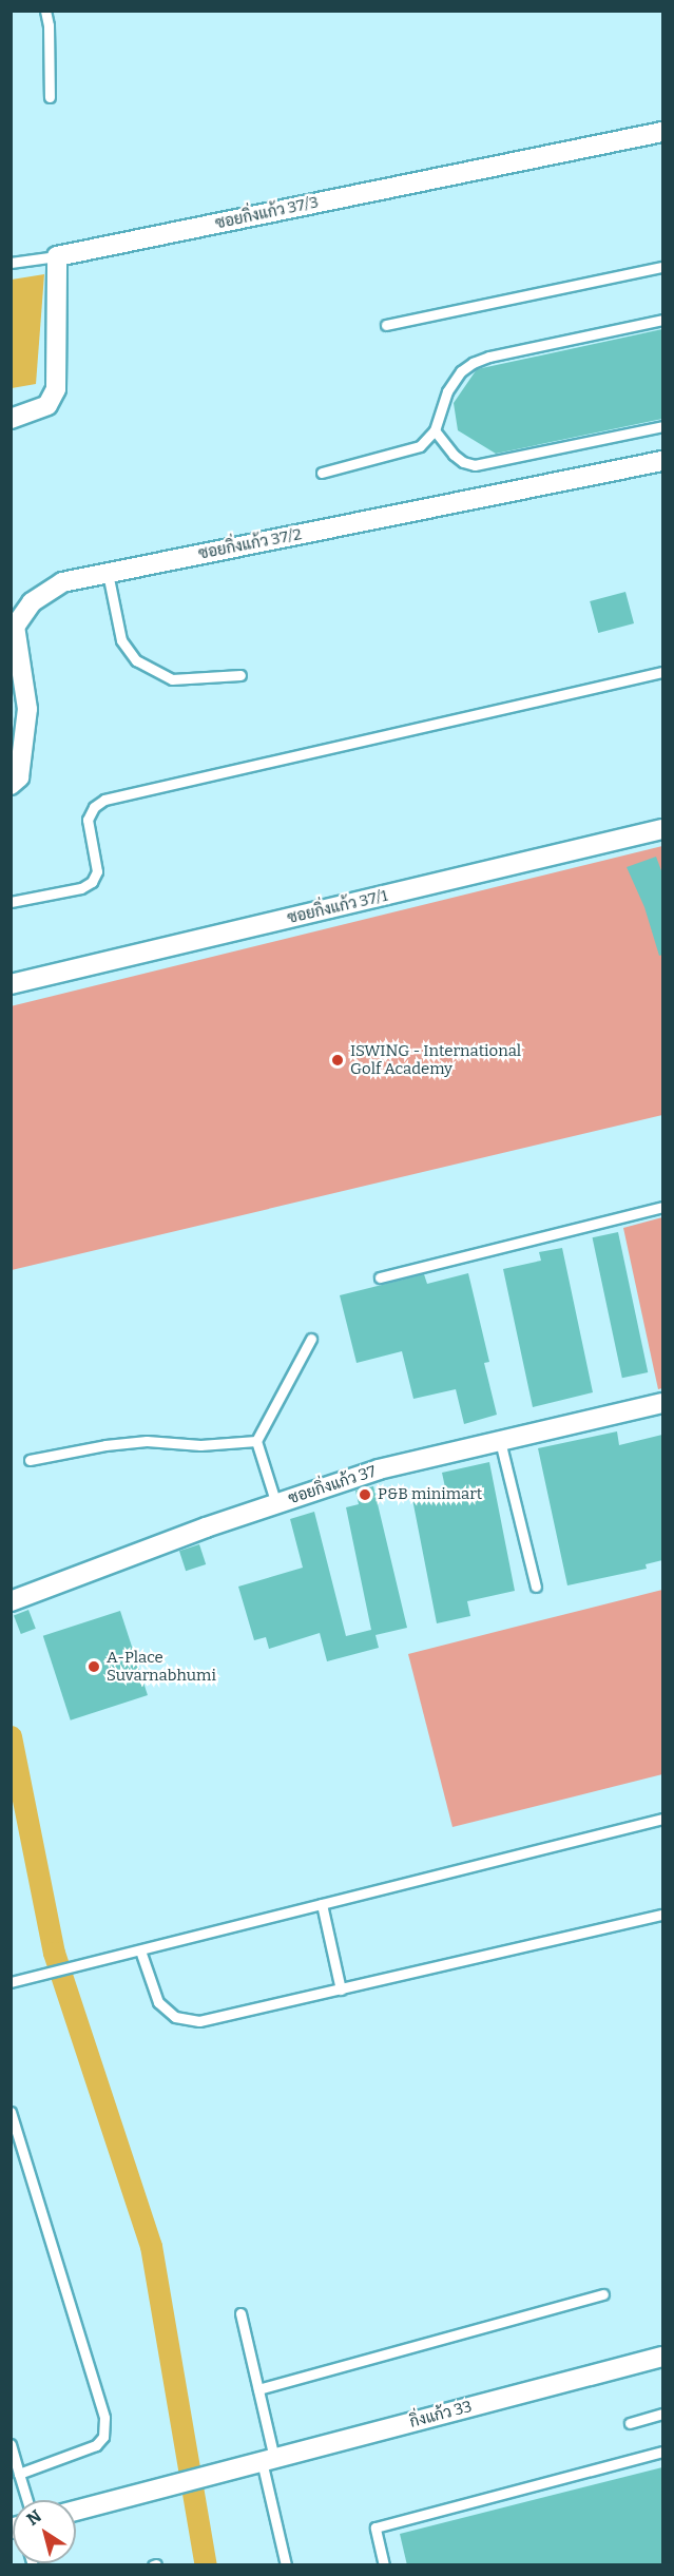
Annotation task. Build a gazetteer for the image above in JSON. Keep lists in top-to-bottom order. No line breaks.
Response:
{"streets":{"street":["ซอยกิ่งแก้ว 37/3","ซอยกิ่งแก้ว 37/2","ซอยกิ่งแก้ว 37/1","ซอยกิ่งแก้ว 37","กิ่งแก้ว 33"]},"places":["ISWING - International Golf Academy","P&B minimart","A-Place Suvarnabhumi"],"north":"top left"}
